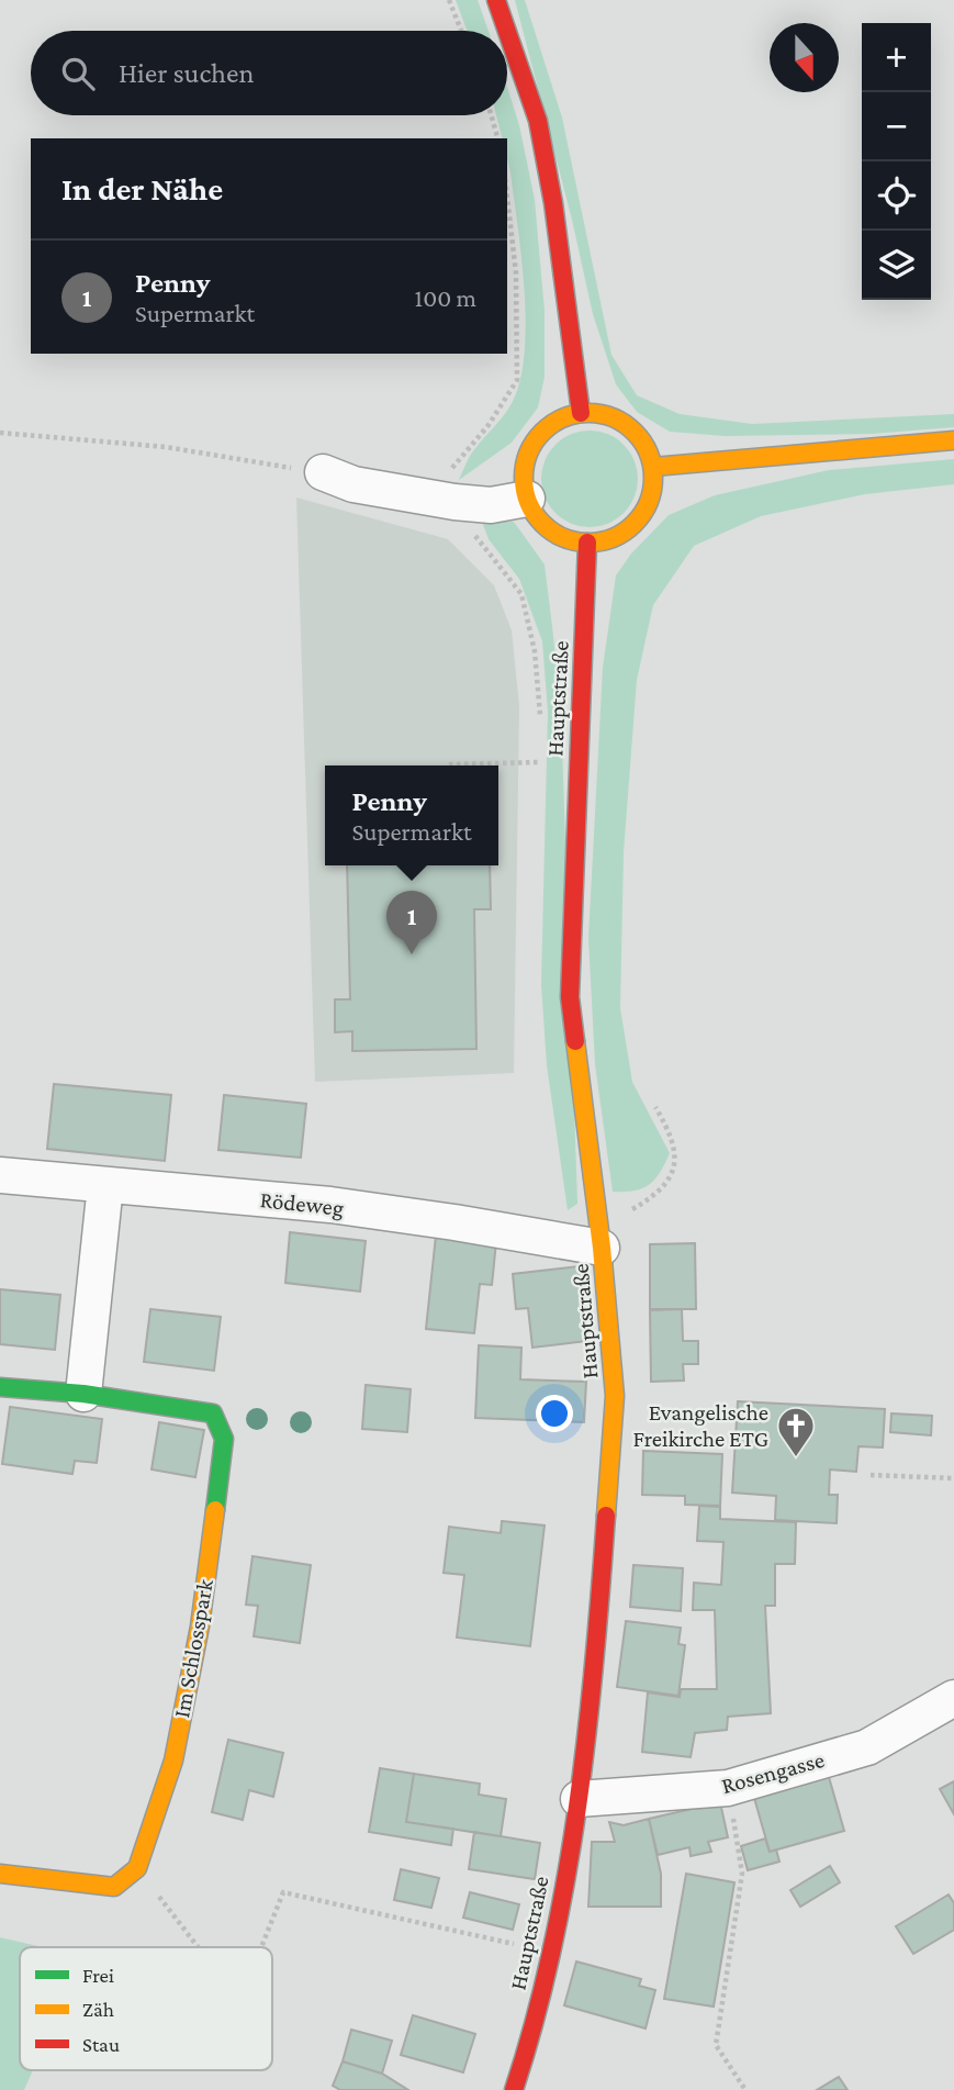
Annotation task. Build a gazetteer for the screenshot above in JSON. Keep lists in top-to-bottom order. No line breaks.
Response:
{"streets":{"main road":["Hauptstraße","Im Schlosspark"],"street":["Rödeweg","Rosengasse"]},"crossings":[["Hauptstraße","Rödeweg"],["Hauptstraße","Rosengasse"]],"places":{"church":["Evangelische Freikirche ETG"]},"legend":["Frei","Zäh","Stau"],"north":"bottom","page":{"map_buttons":["+","−"],"search":"Hier suchen","heading":"In der Nähe","list":[{"mark":"1","name":"Penny","note":"Supermarkt","value":"100 m"}],"popup":["Penny","Supermarkt"],"pins":"1"}}
